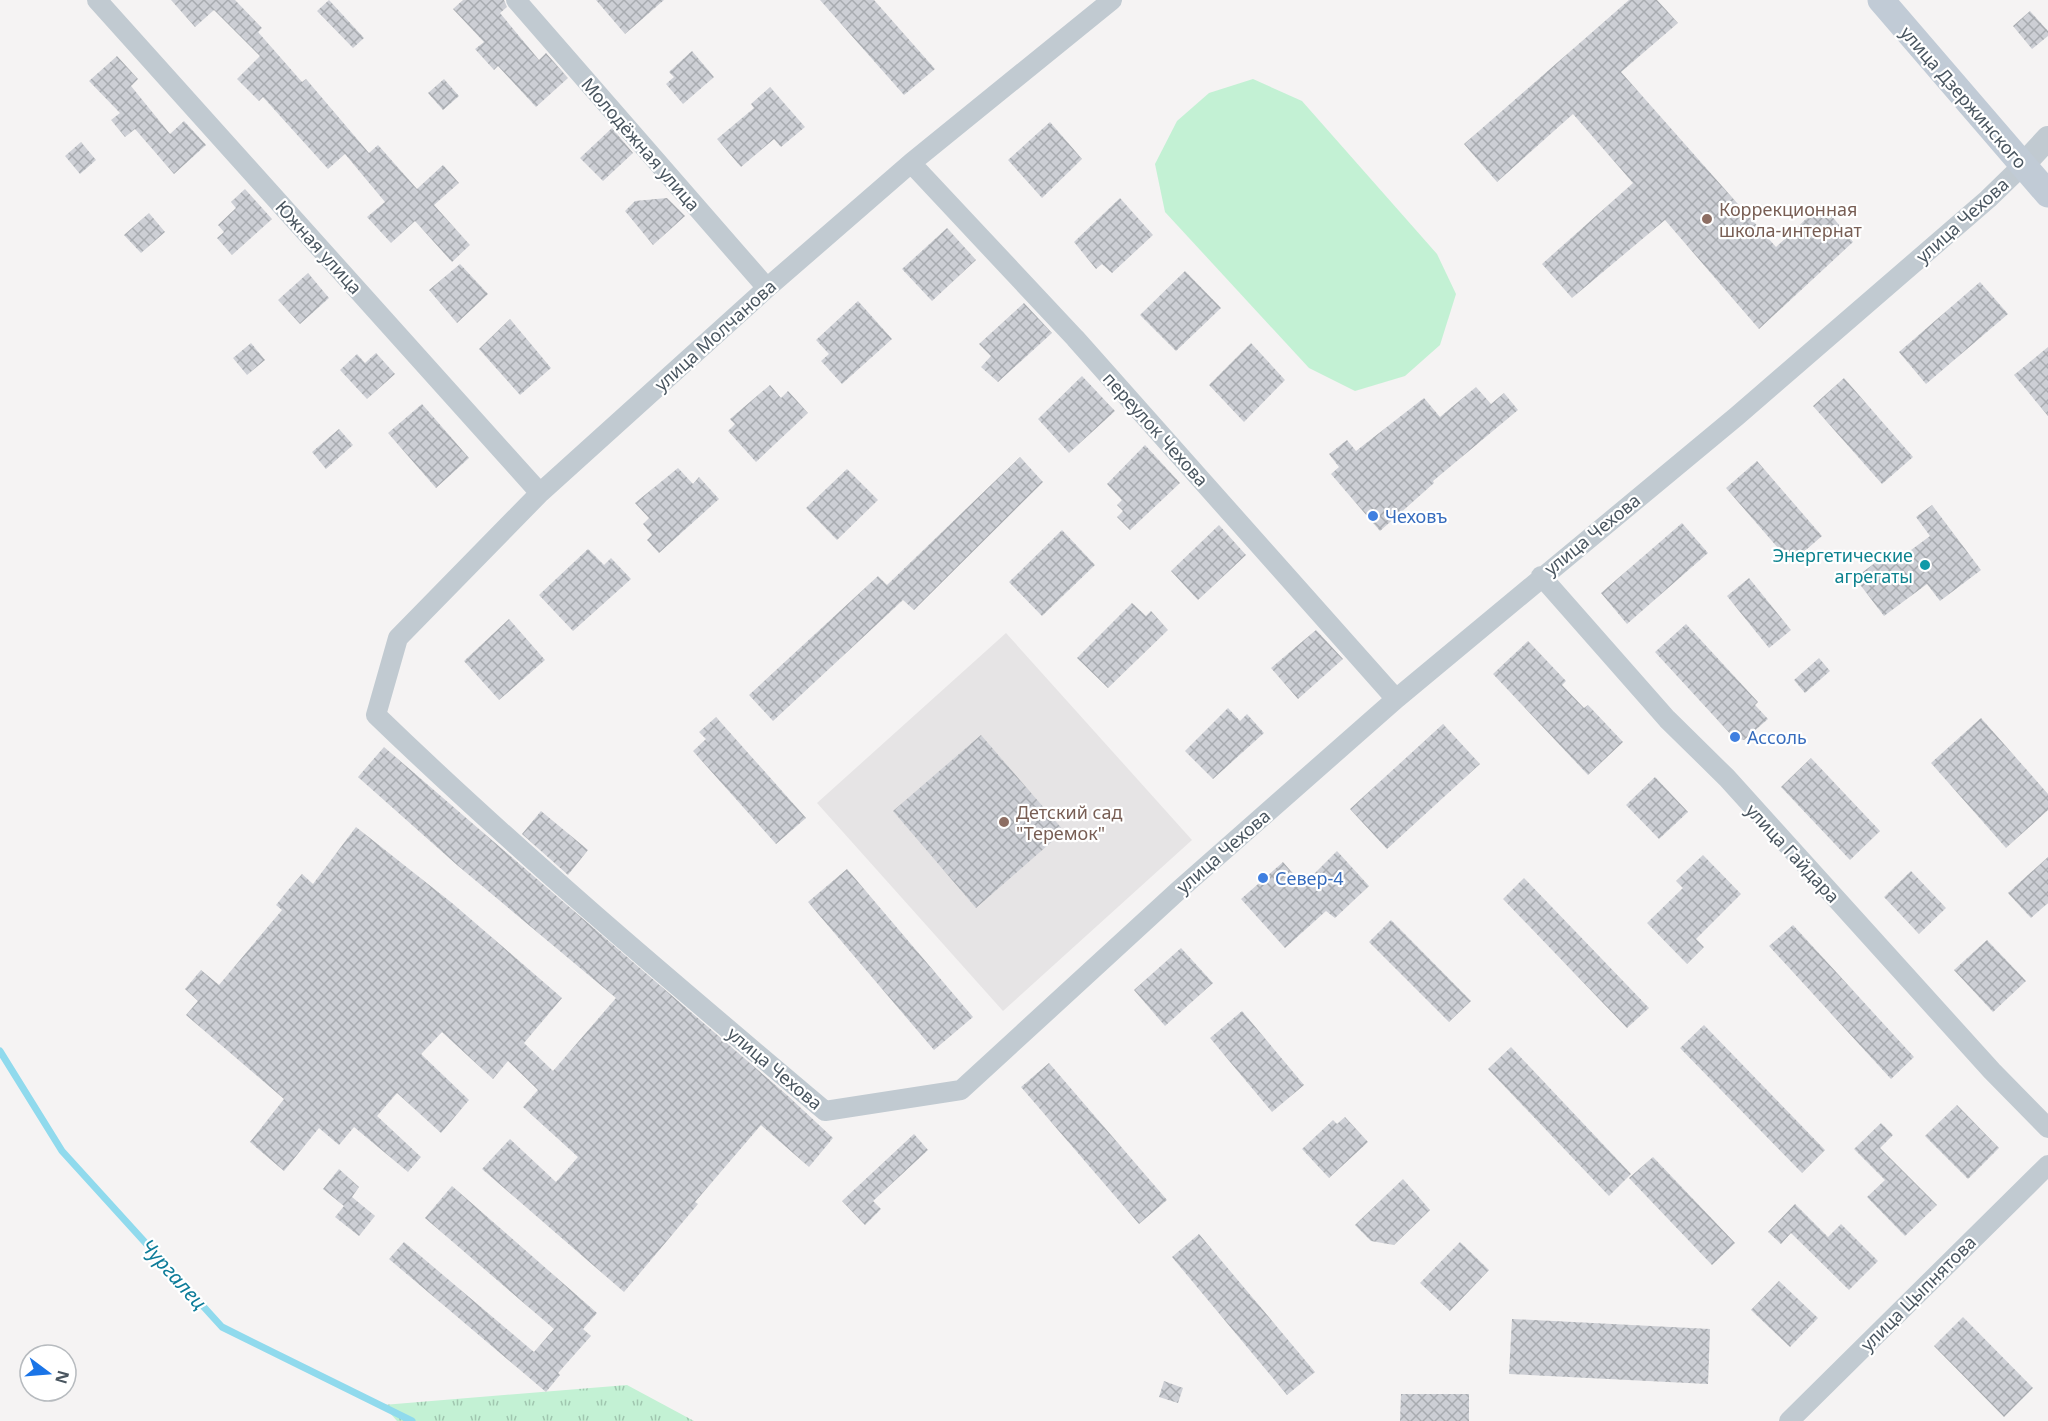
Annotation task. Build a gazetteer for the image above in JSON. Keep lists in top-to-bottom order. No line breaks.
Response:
{"streets":{"main road":["улица Дзержинского"],"street":["Молодёжная улица","улица Чехова","Южная улица","улица Молчанова","переулок Чехова","улица Гайдара","улица Цыпнятова"]},"crossings":[["улица Дзержинского","улица Чехова"],["Молодёжная улица","улица Молчанова"],["улица Чехова","улица Молчанова"],["улица Чехова","переулок Чехова"],["улица Чехова","улица Гайдара"],["Южная улица","улица Молчанова"],["улица Молчанова","переулок Чехова"]],"water":["Чургалец"],"places":["Коррекционная школа-интернат","Чеховъ","Энергетические агрегаты","Ассоль","Детский сад \"Теремок\"","Север-4"],"north":"right"}
